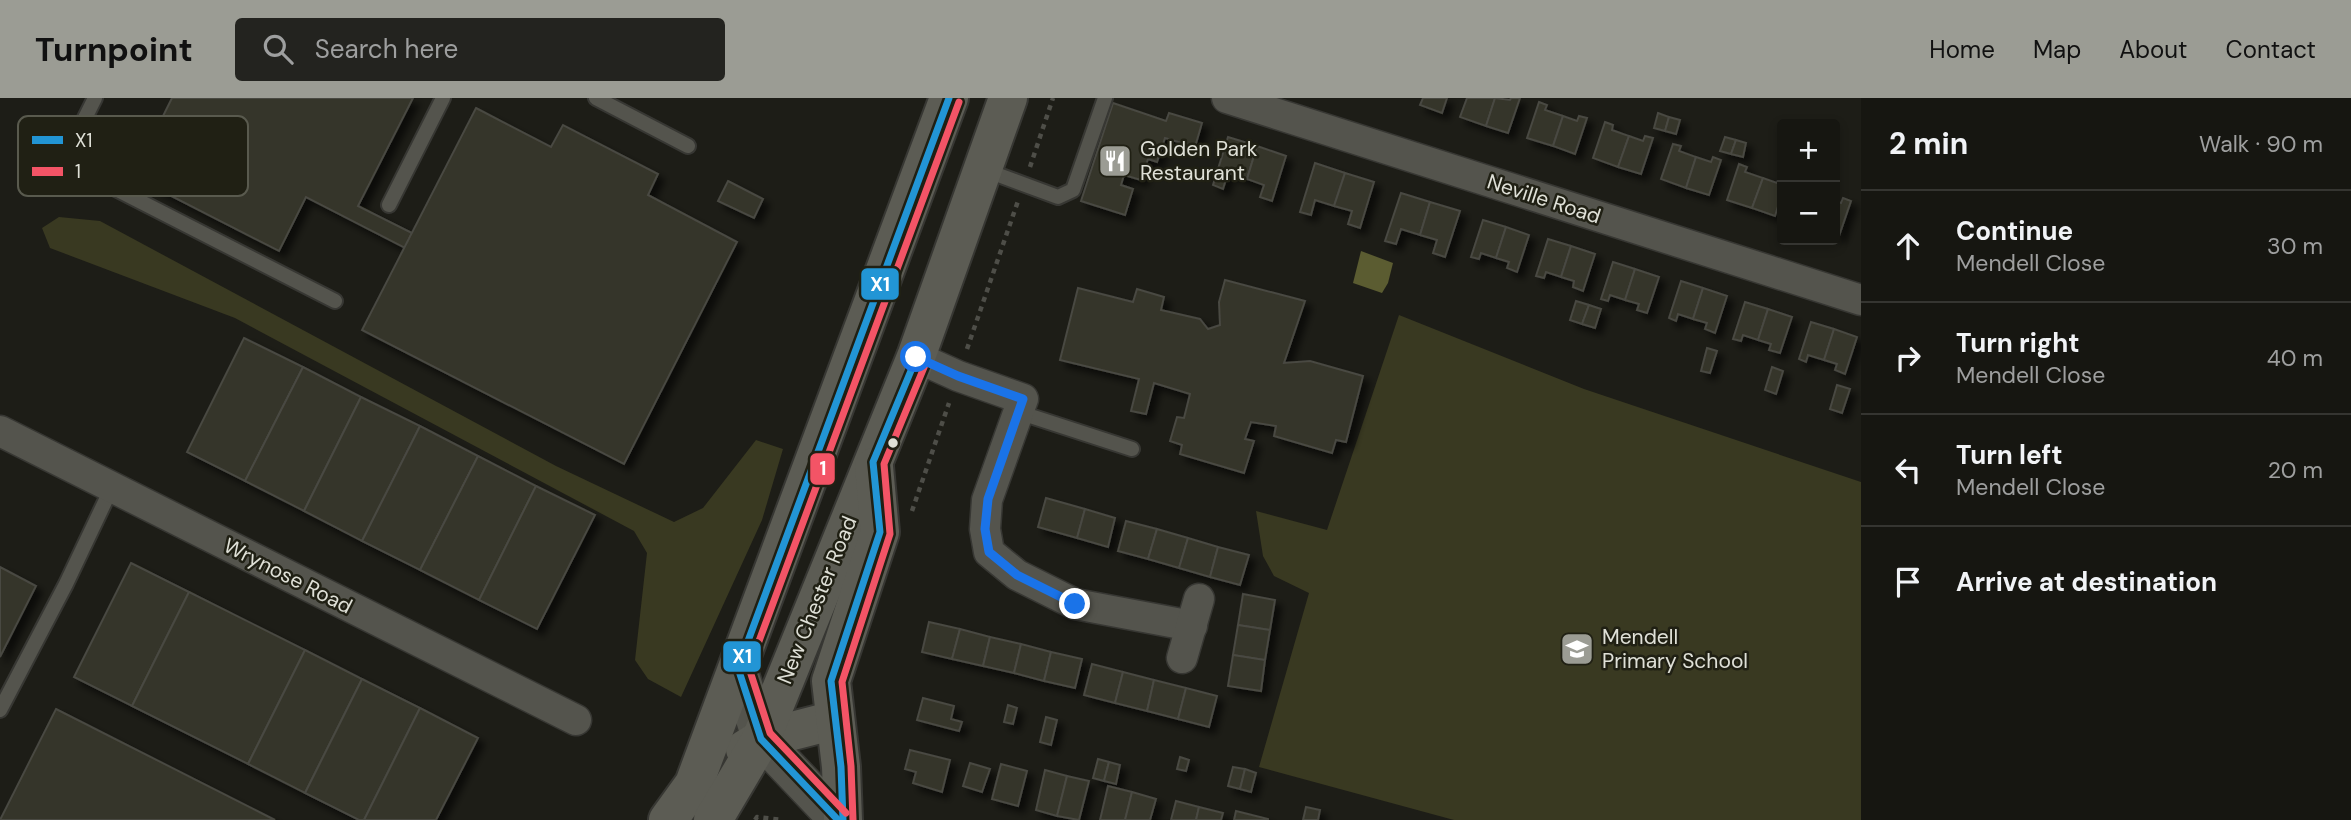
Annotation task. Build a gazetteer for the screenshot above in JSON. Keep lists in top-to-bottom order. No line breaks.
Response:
{"streets":{"highway":["New Chester Road"],"street":["Neville Road","Wrynose Road"]},"places":{"restaurant":["Golden Park Restaurant"],"school or university":["Mendell Primary School"]},"lines":["transit line X1","transit line 1"],"legend":["X1","1"],"page":{"header":"Turnpoint","search":"Search here","nav":["Home","Map","About","Contact"],"heading":["2 min","Walk · 90 m"],"map_buttons":["+","−"],"list":[["Continue","Mendell Close","30 m"],["Turn right","Mendell Close","40 m"],["Turn left","Mendell Close","20 m"],"Arrive at destination"]}}
